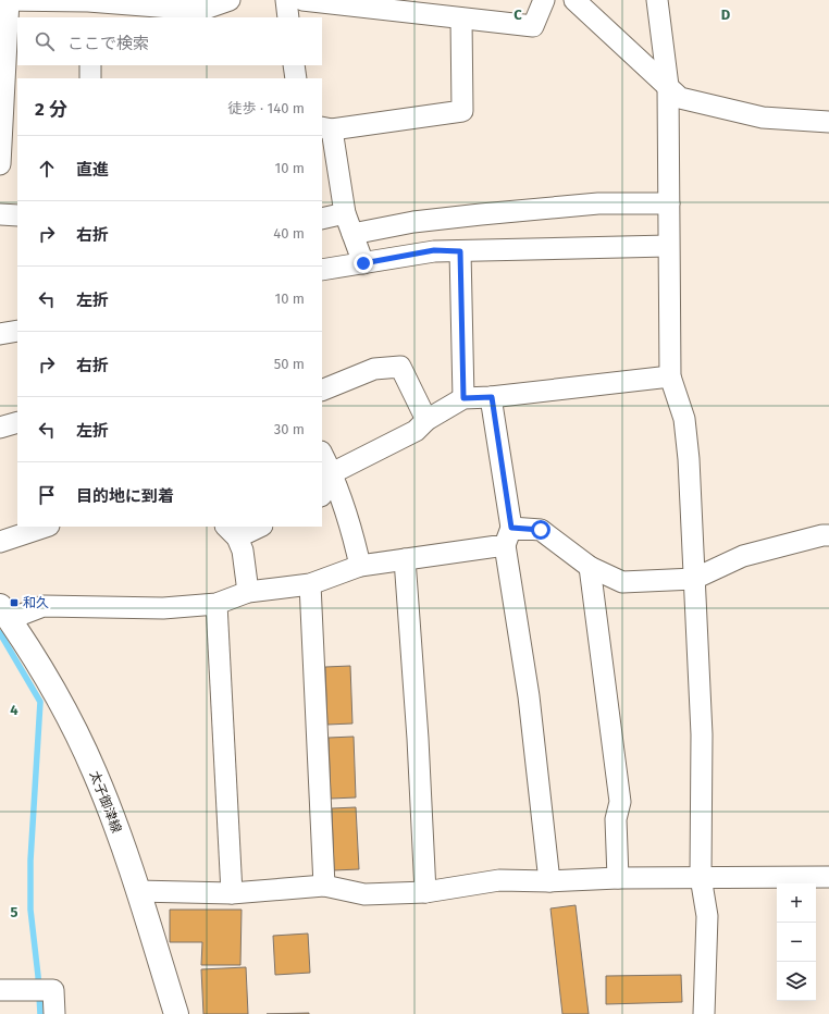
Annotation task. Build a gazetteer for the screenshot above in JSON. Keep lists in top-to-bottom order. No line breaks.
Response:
{"streets":{"main road":["太子御津線"]},"places":{"transit":["和久"]},"page":{"search":"ここで検索","heading":["2 分","徒歩 · 140 m"],"list":[["直進","10 m"],["右折","40 m"],["左折","10 m"],["右折","50 m"],["左折","30 m"],"目的地に到着"],"map_buttons":["+","−"]},"grid":{"columns":["C","D"],"rows":["4","5"]}}
